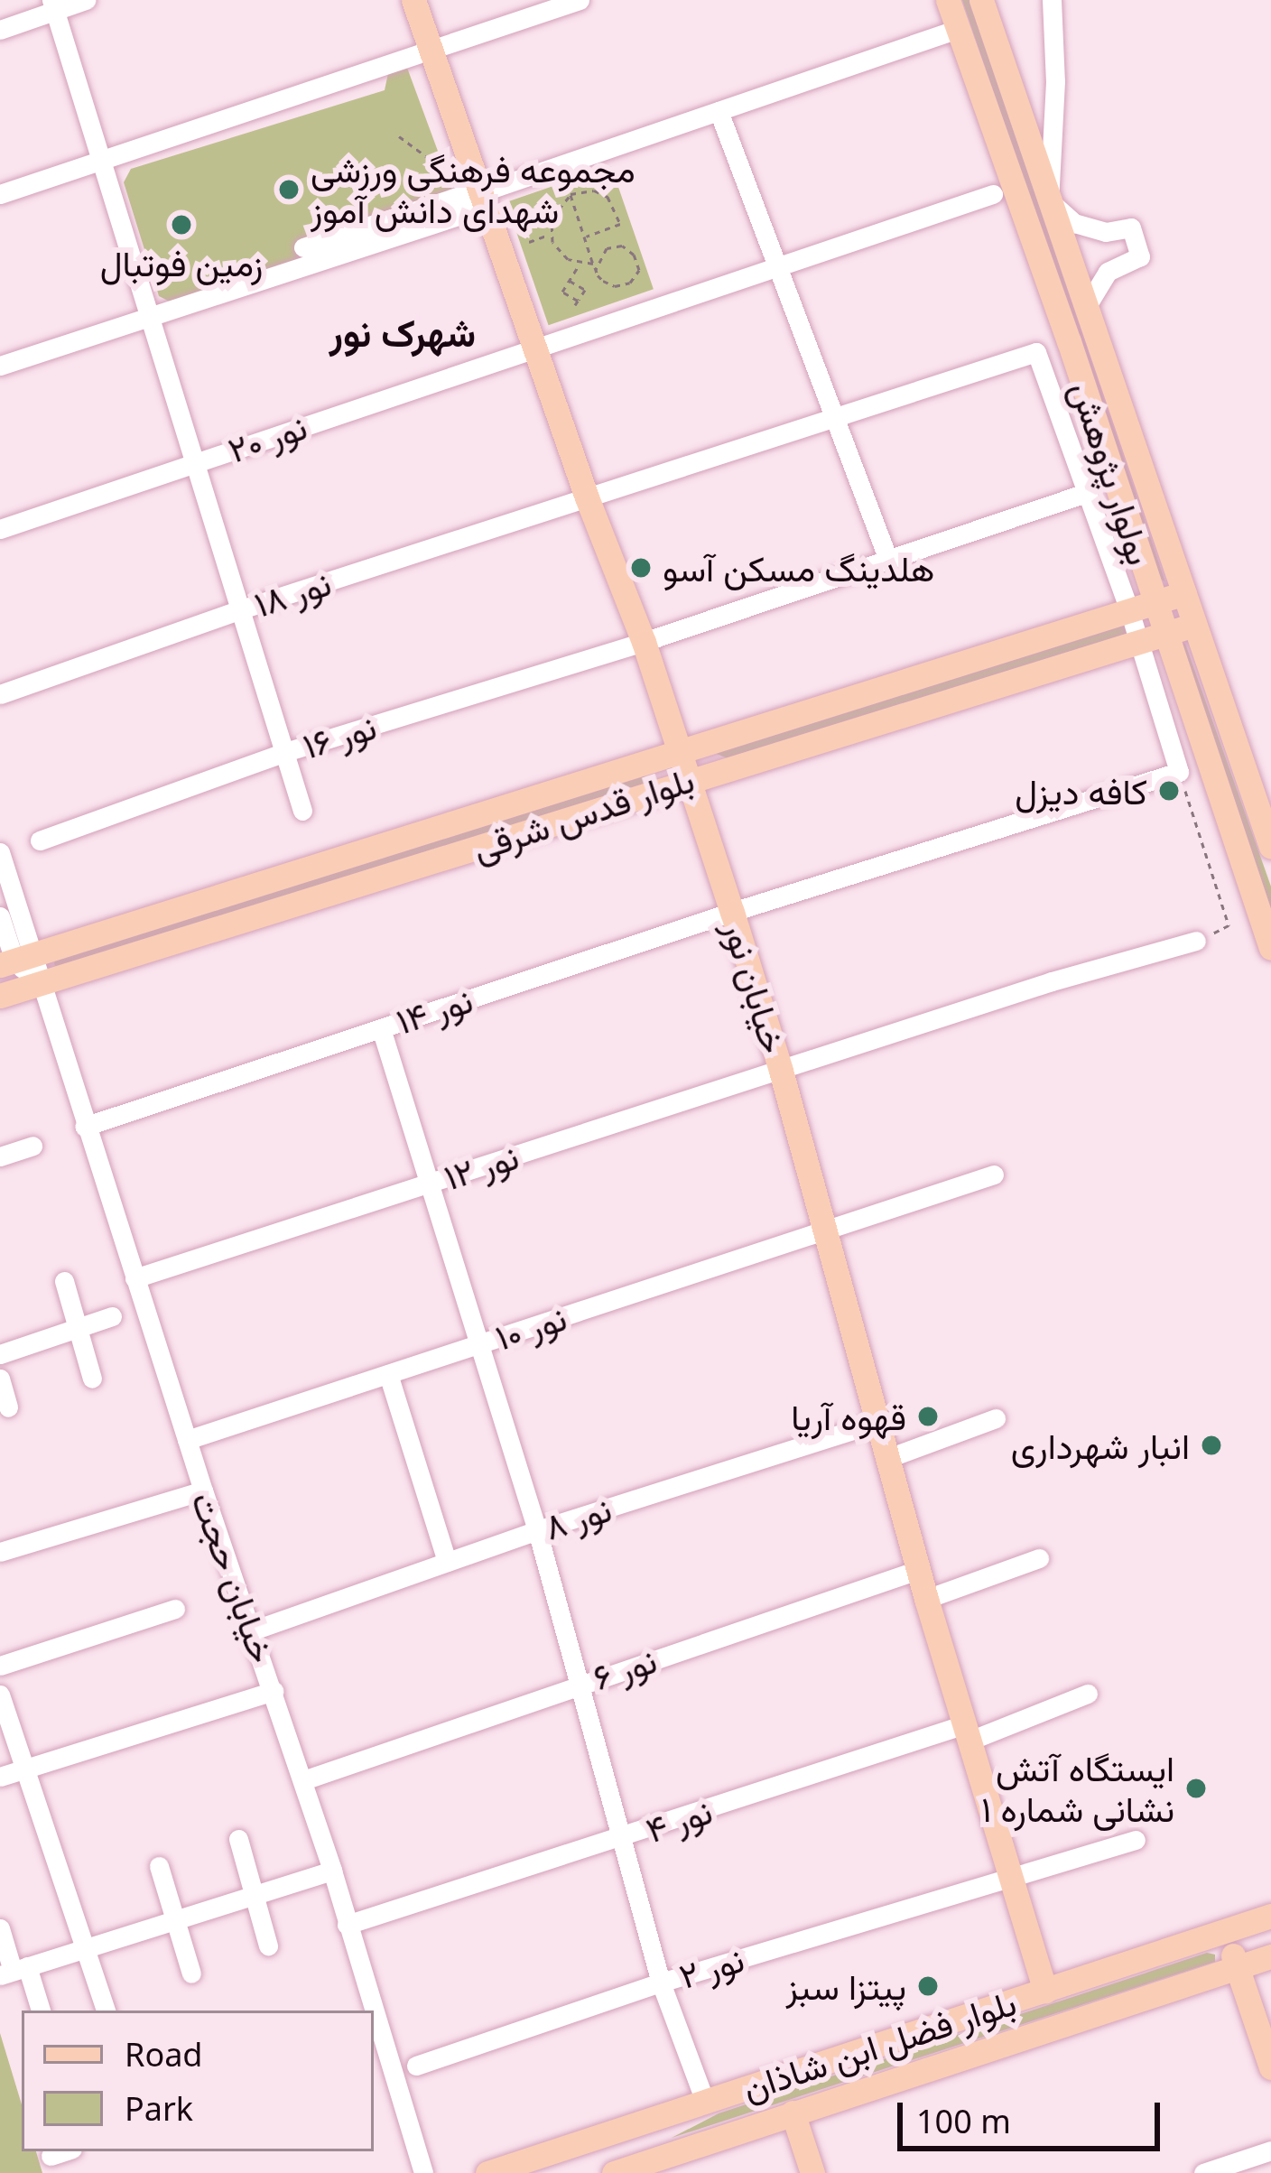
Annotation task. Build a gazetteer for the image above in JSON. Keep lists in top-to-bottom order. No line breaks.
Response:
{"streets":{"main road":["بولوار پژوهش","بلوار قدس شرقی","خیابان نور","بلوار فضل ابن شاذان"],"street":["نور ۲۰","نور ۱۸","نور ۱۶","نور ۱۴","نور ۱۲","نور ۱۰","نور ۸","خیابان حجت","نور ۶","نور ۴","نور ۲"]},"crossings":[["نور ۲۰","خیابان نور"],["بولوار پژوهش","بلوار قدس شرقی"],["نور ۱۸","نور ۱۶"],["نور ۱۸","خیابان نور"],["نور ۱۶","خیابان نور"],["بلوار قدس شرقی","خیابان نور"],["بلوار قدس شرقی","خیابان حجت"],["خیابان نور","نور ۱۴"],["خیابان نور","نور ۱۲"],["خیابان نور","نور ۱۰"],["خیابان نور","نور ۸"],["خیابان نور","نور ۶"],["خیابان نور","نور ۴"],["خیابان نور","نور ۲"],["خیابان نور","بلوار فضل ابن شاذان"],["نور ۱۴","خیابان حجت"],["نور ۱۲","خیابان حجت"],["نور ۱۰","خیابان حجت"],["نور ۸","خیابان حجت"],["خیابان حجت","نور ۶"],["خیابان حجت","نور ۴"]],"districts":["شهرک نور"],"places":["مجموعه فرهنگی ورزشی شهدای دانش آموز","زمین فوتبال","هلدینگ مسکن آسو","کافه دیزل","قهوه آریا","انبار شهرداری","ایستگاه آتش نشانی شماره ۱","پیتزا سبز"],"legend":["Road","Park"],"scale_bar":"100 m"}
